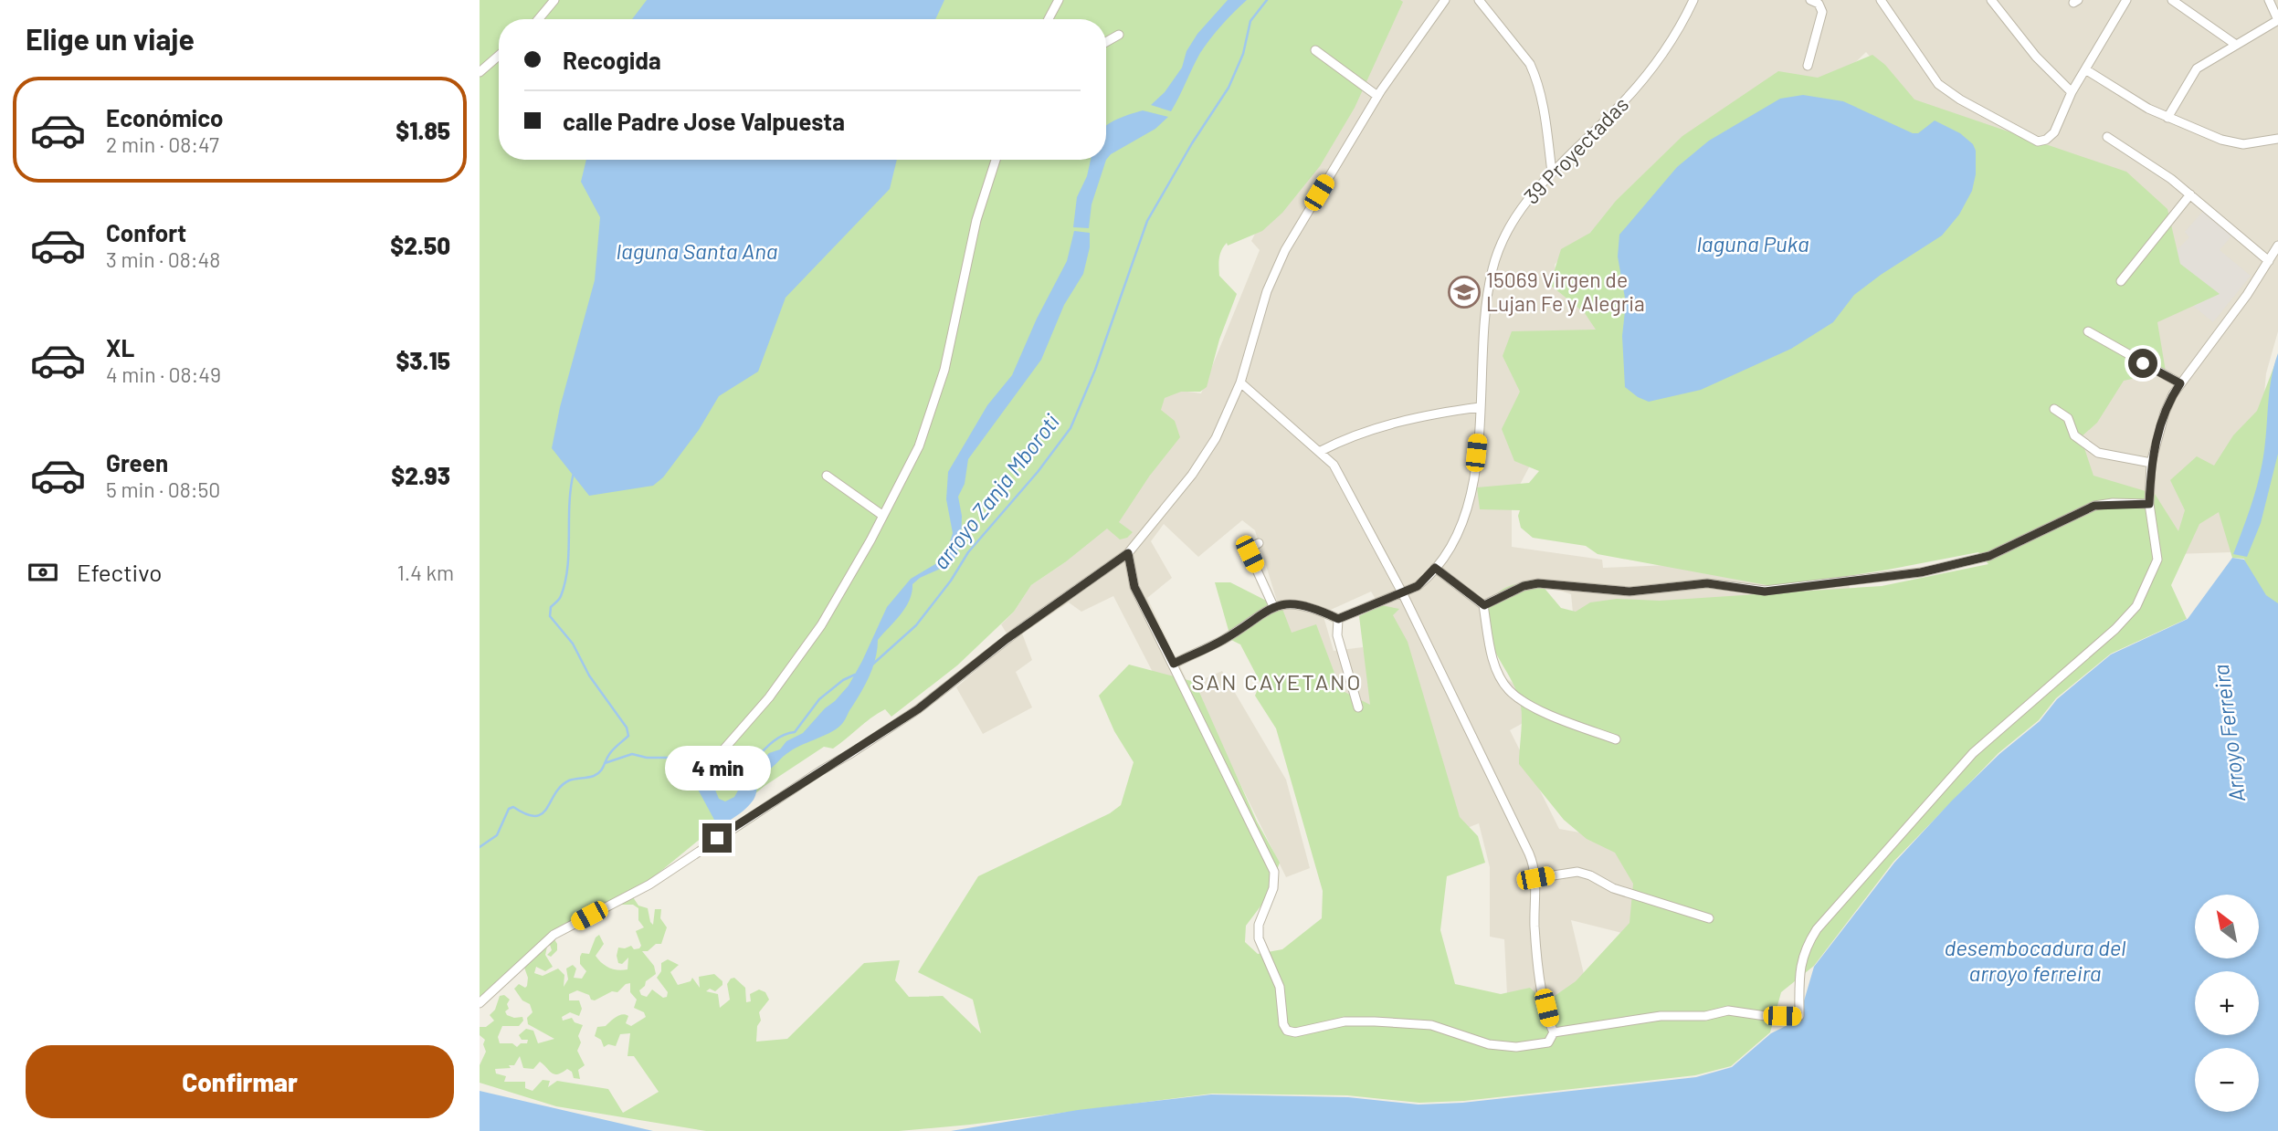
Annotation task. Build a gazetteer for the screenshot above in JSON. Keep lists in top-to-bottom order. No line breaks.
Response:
{"streets":{"street":["39 Proyectadas"]},"districts":["SAN CAYETANO"],"water":["laguna Puka","laguna Santa Ana","arroyo Zanja Mboroti","Arroyo Ferreira","desembocadura del arroyo ferreira"],"places":{"school or university":["15069 Virgen de Lujan Fe y Alegria"]},"north":"top left","page":{"heading":"Elige un viaje","banner":["Recogida","calle Padre Jose Valpuesta"],"list":[{"name":"Económico","note":"2 min · 08:47","value":"$1.85"},{"name":"Confort","note":"3 min · 08:48","value":"$2.50"},{"name":"XL","note":"4 min · 08:49","value":"$3.15"},{"name":"Green","note":"5 min · 08:50","value":"$2.93"}],"pay":["Efectivo","1.4 km"],"bubble":"4 min","map_buttons":["+","−"],"buttons":"Confirmar"}}
